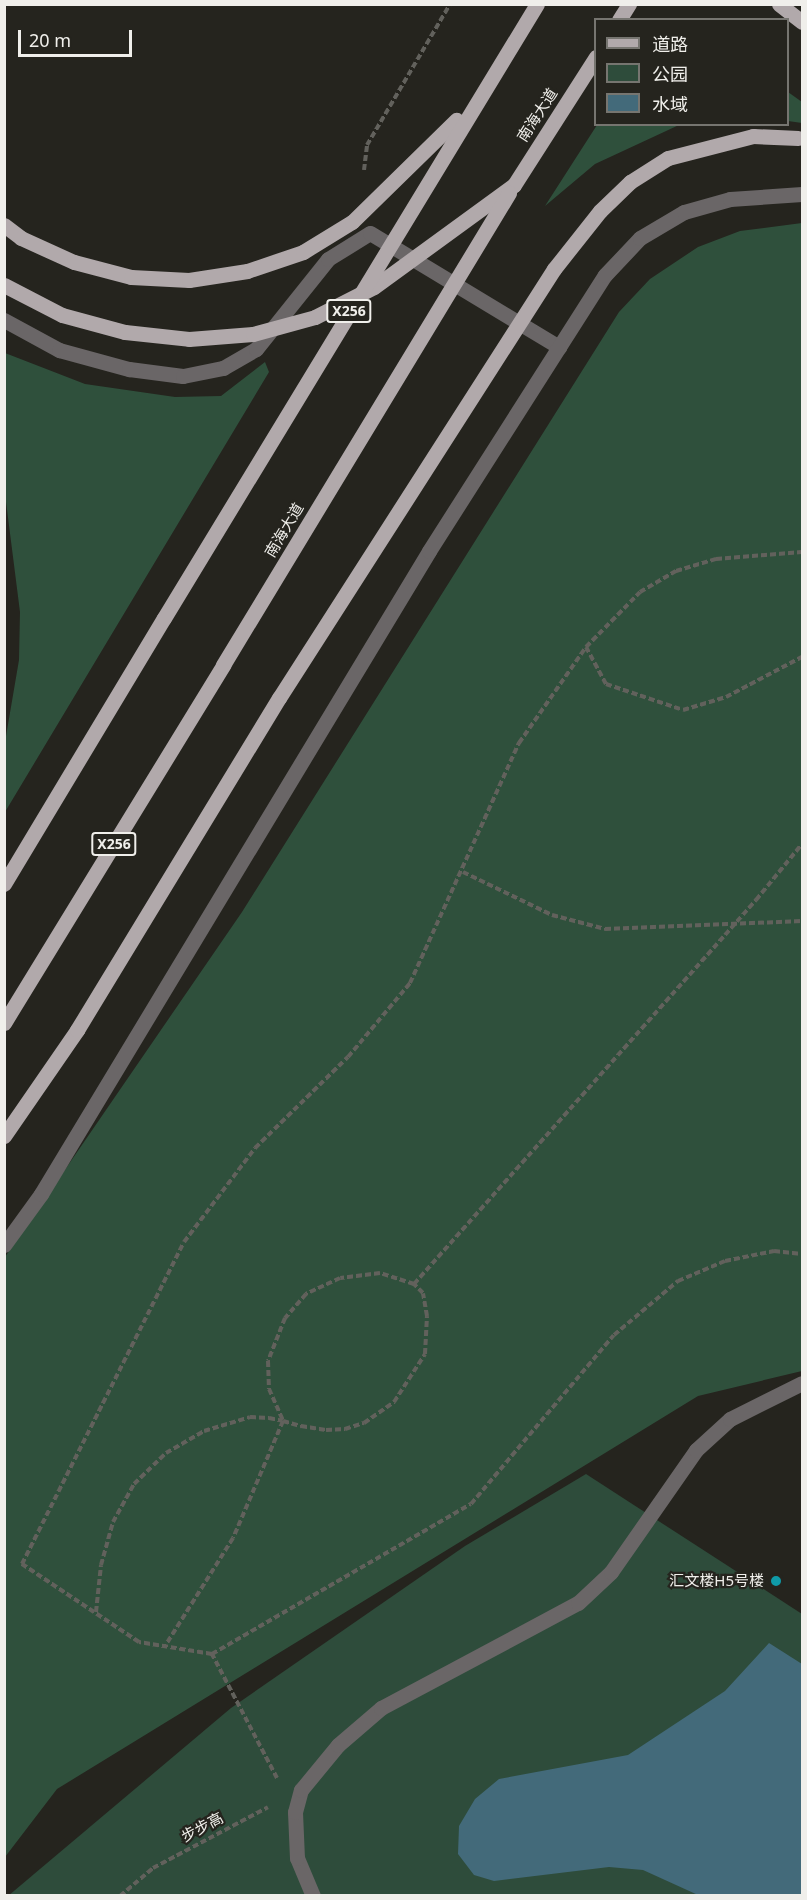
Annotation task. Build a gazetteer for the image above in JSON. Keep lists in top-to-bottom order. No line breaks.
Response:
{"streets":{"main road":["南海大道","X256"],"path":["步步高"]},"places":["汇文楼H5号楼"],"legend":["道路","公园","水域"],"scale_bar":"20 m"}
